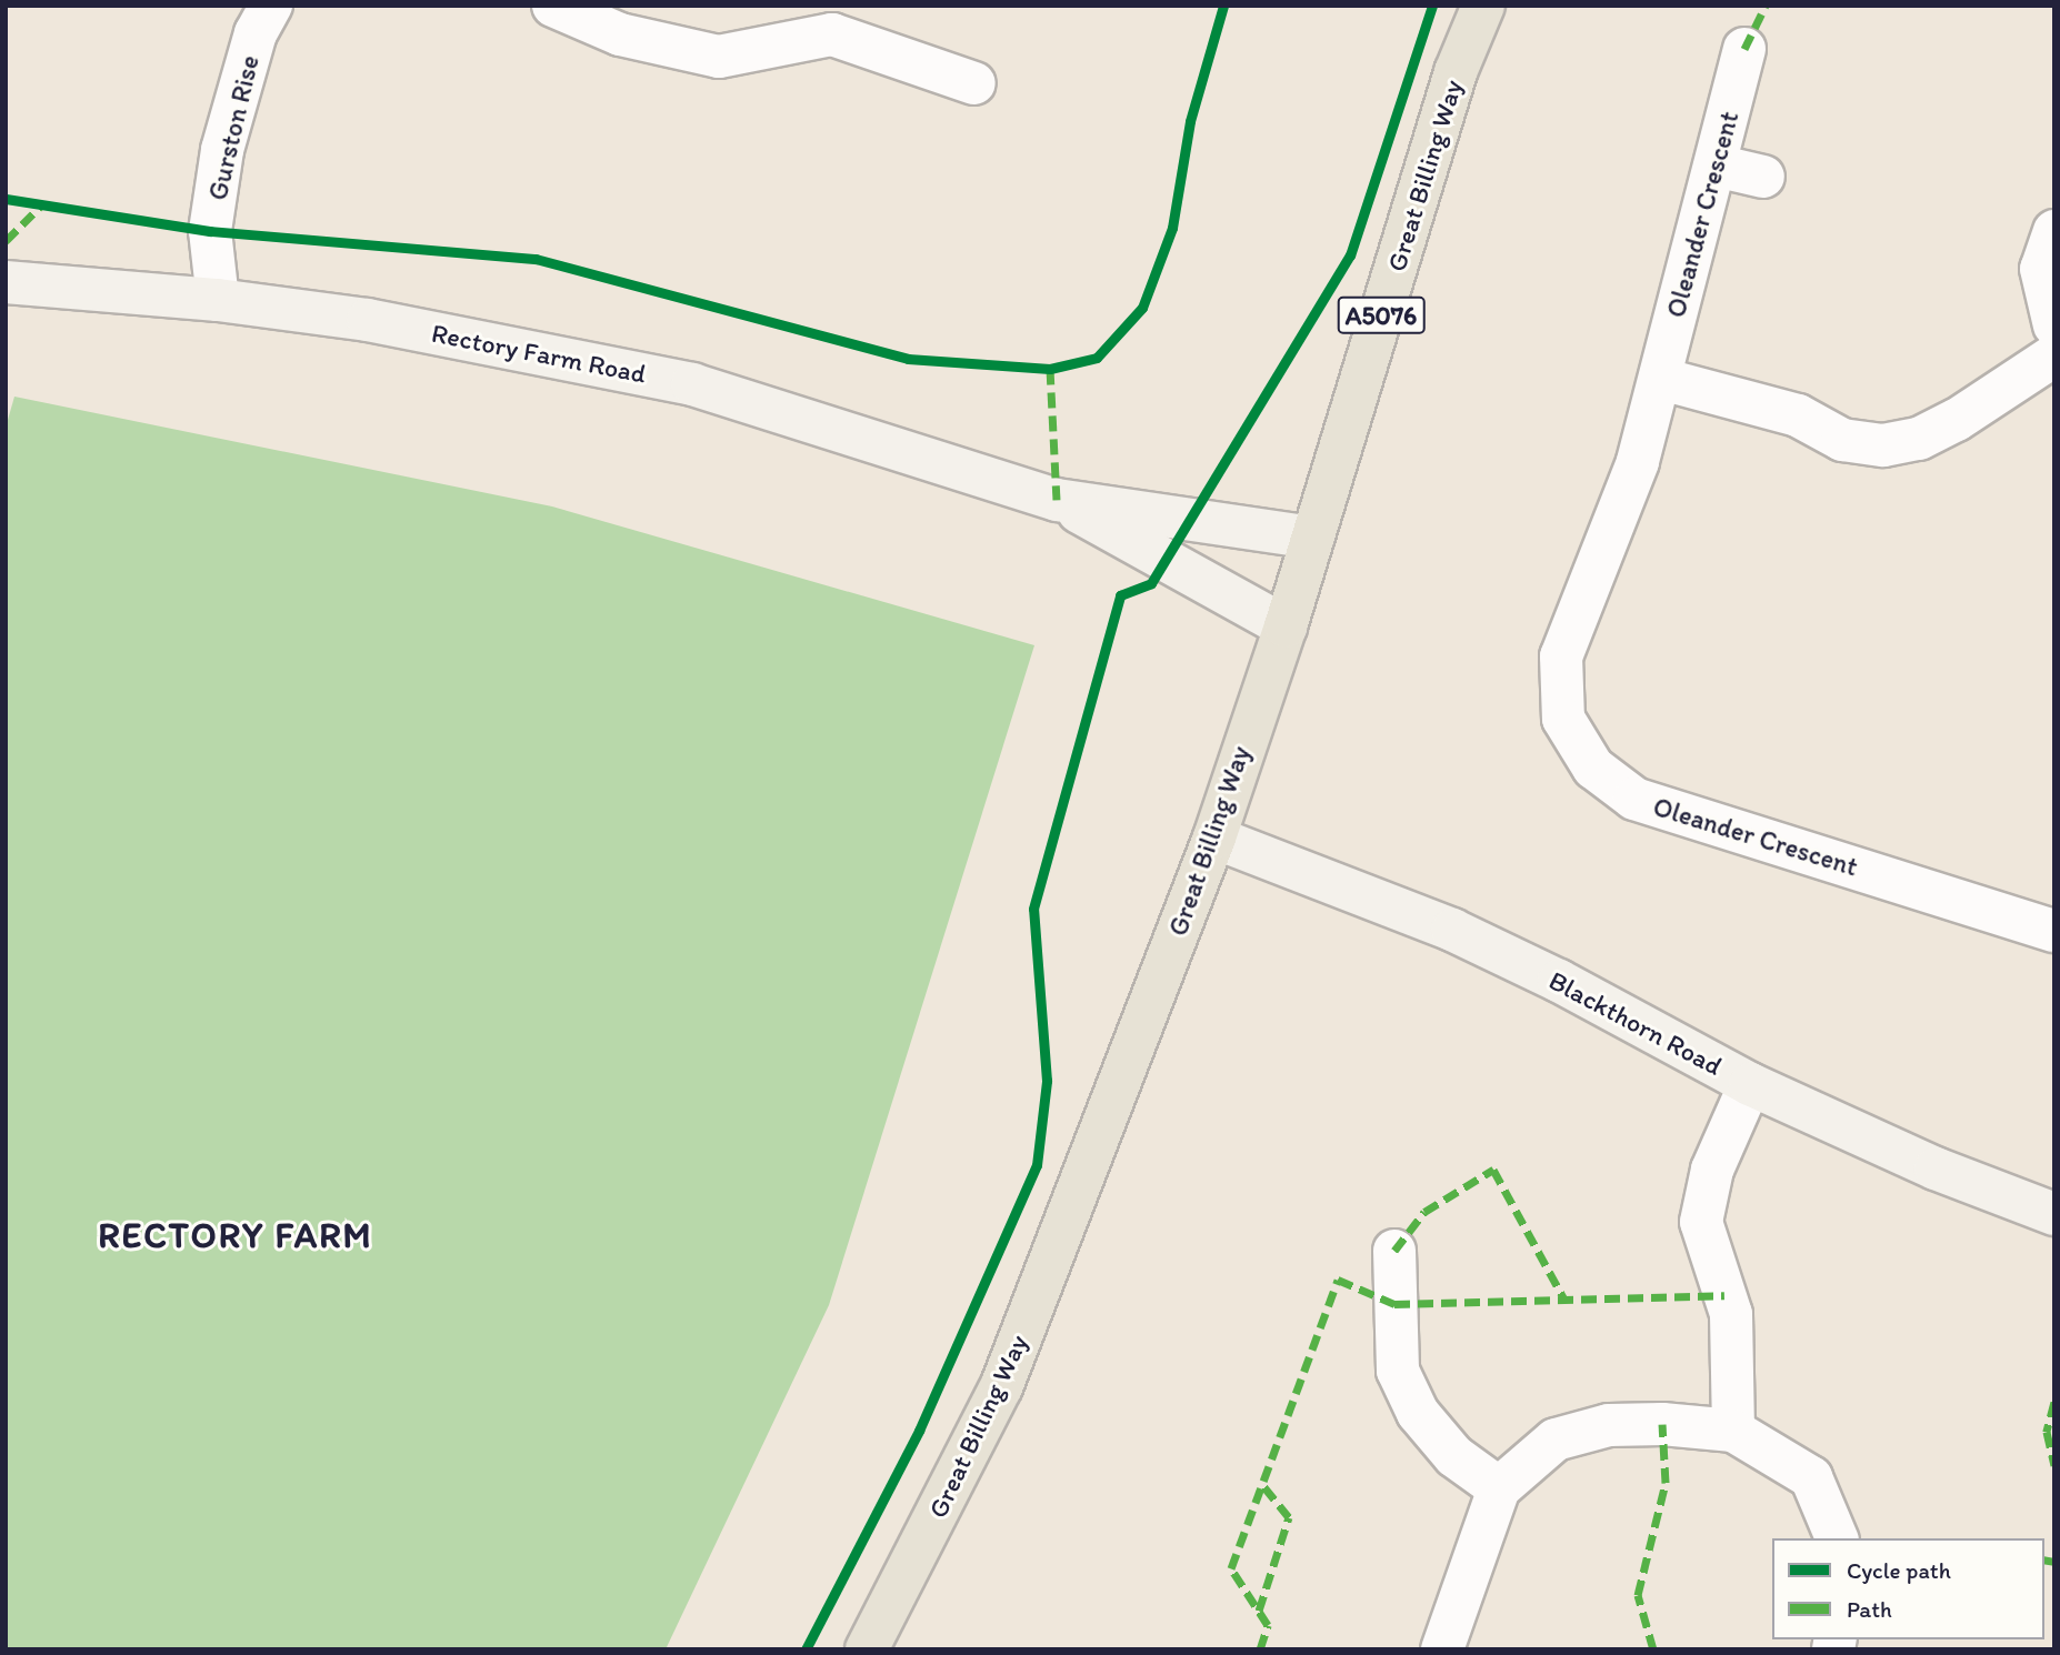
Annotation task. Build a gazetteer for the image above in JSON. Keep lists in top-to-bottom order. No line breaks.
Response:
{"streets":{"main road":["Great Billing Way","A5076"],"street":["Gurston Rise","Oleander Crescent","Rectory Farm Road","Blackthorn Road"]},"crossings":[["Gurston Rise","Rectory Farm Road"],["Great Billing Way","Rectory Farm Road"],["Great Billing Way","Blackthorn Road"]],"districts":["RECTORY FARM"],"legend":["Cycle path","Path"]}
